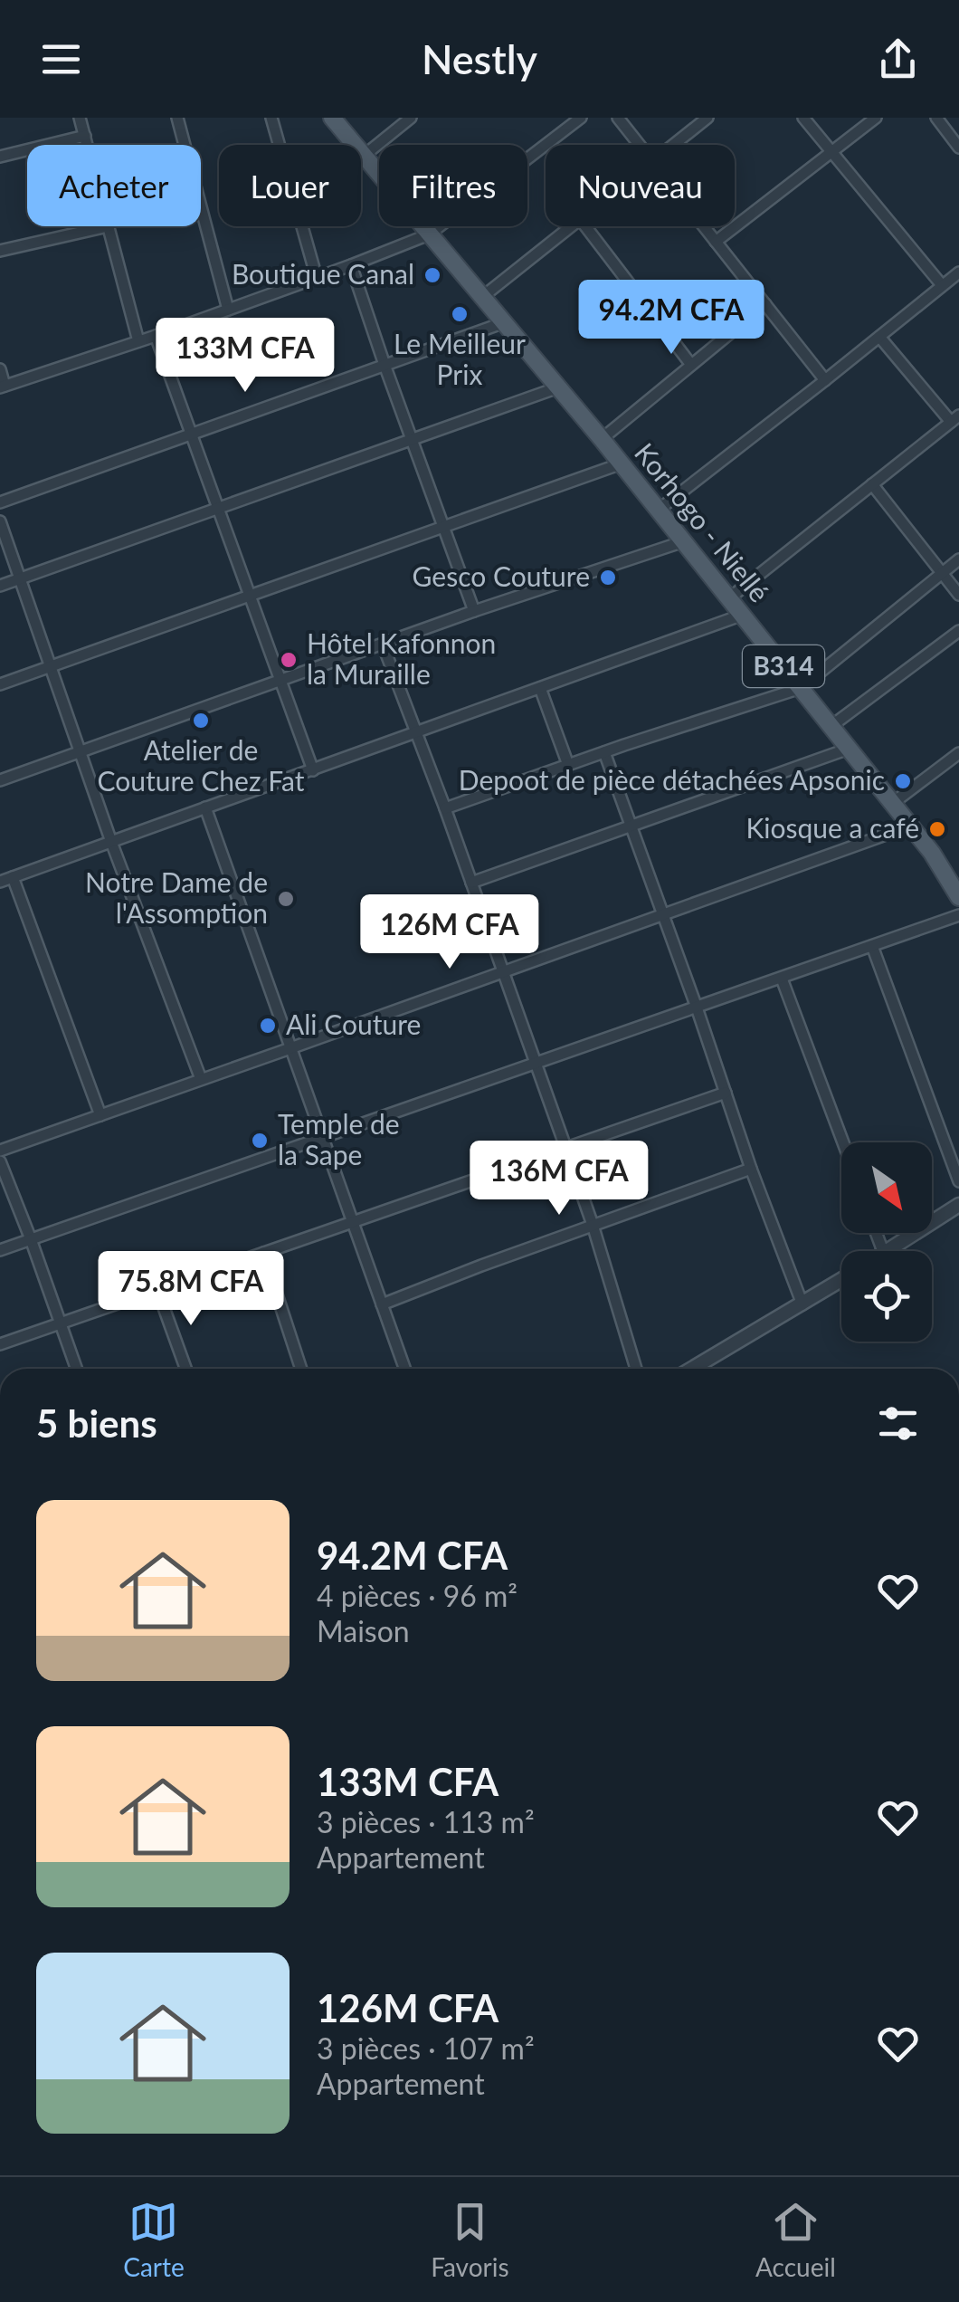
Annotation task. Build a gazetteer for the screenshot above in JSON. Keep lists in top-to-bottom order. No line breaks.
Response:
{"streets":{"main road":["Korhogo - Niellé","B314"]},"crossings":[["Korhogo - Niellé","B314"]],"places":["Boutique Canal","Le Meilleur Prix","Gesco Couture","Hôtel Kafonnon la Muraille","Atelier de Couture Chez Fat","Depoot de pièce détachées Apsonic","Kiosque a café","Notre Dame de l'Assomption","Ali Couture","Temple de la Sape"],"north":"bottom right","page":{"header":"Nestly","chip":["Acheter","Louer","Filtres","Nouveau"],"price":["94.2M CFA","133M CFA","126M CFA","136M CFA","75.8M CFA"],"heading":"5 biens","list":[{"name":"94.2M CFA","note":"4 pièces · 96 m² · Maison"},{"name":"133M CFA","note":"3 pièces · 113 m² · Appartement"},{"name":"126M CFA","note":"3 pièces · 107 m² · Appartement"}],"tabs":["Carte","Favoris","Accueil"]}}
